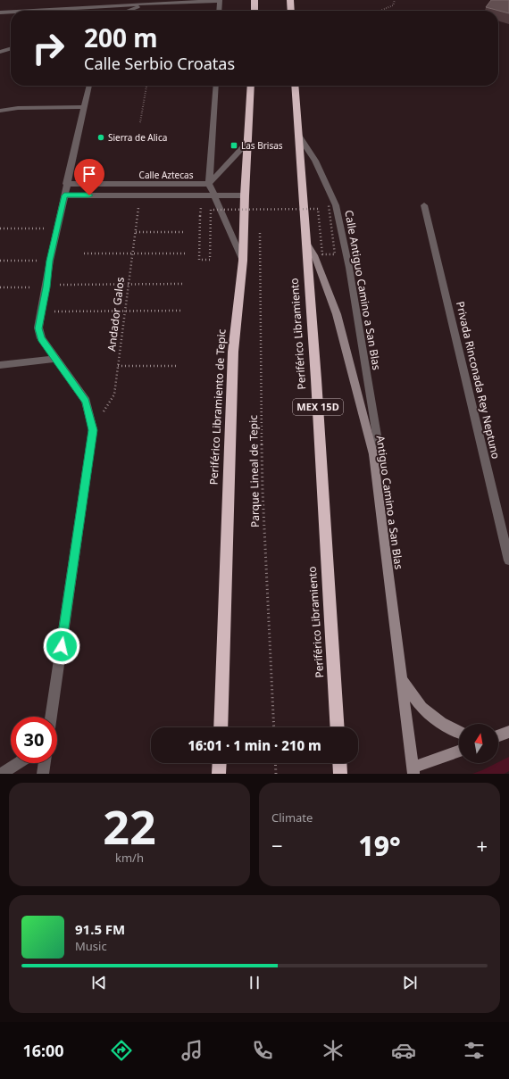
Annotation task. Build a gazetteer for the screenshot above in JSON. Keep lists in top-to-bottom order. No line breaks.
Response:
{"streets":{"highway":["Periférico Libramiento","Periférico Libramiento de Tepic","MEX 15D"],"street":["Calle Aztecas","Calle Antiguo Camino a San Blas","Privada Rinconada Rey Neptuno","Antiguo Camino a San Blas"],"path":["Andador Galos","Parque Lineal de Tepic"]},"crossings":[["Calle Antiguo Camino a San Blas","Periférico Libramiento"],["Calle Antiguo Camino a San Blas","Antiguo Camino a San Blas"],["Periférico Libramiento","Antiguo Camino a San Blas"]],"places":{"other":["Sierra de Alica"],"transit":["Las Brisas"]},"north":"top","page":{"turn":["200 m","Calle Serbio Croatas"],"limit":"30","trip":"16:01 · 1 min · 210 m","tile":[["22","km/h"],"Climate"],"heat":["−","19°","+"],"song":["91.5 FM","Music"],"tabs":"16:00"}}
